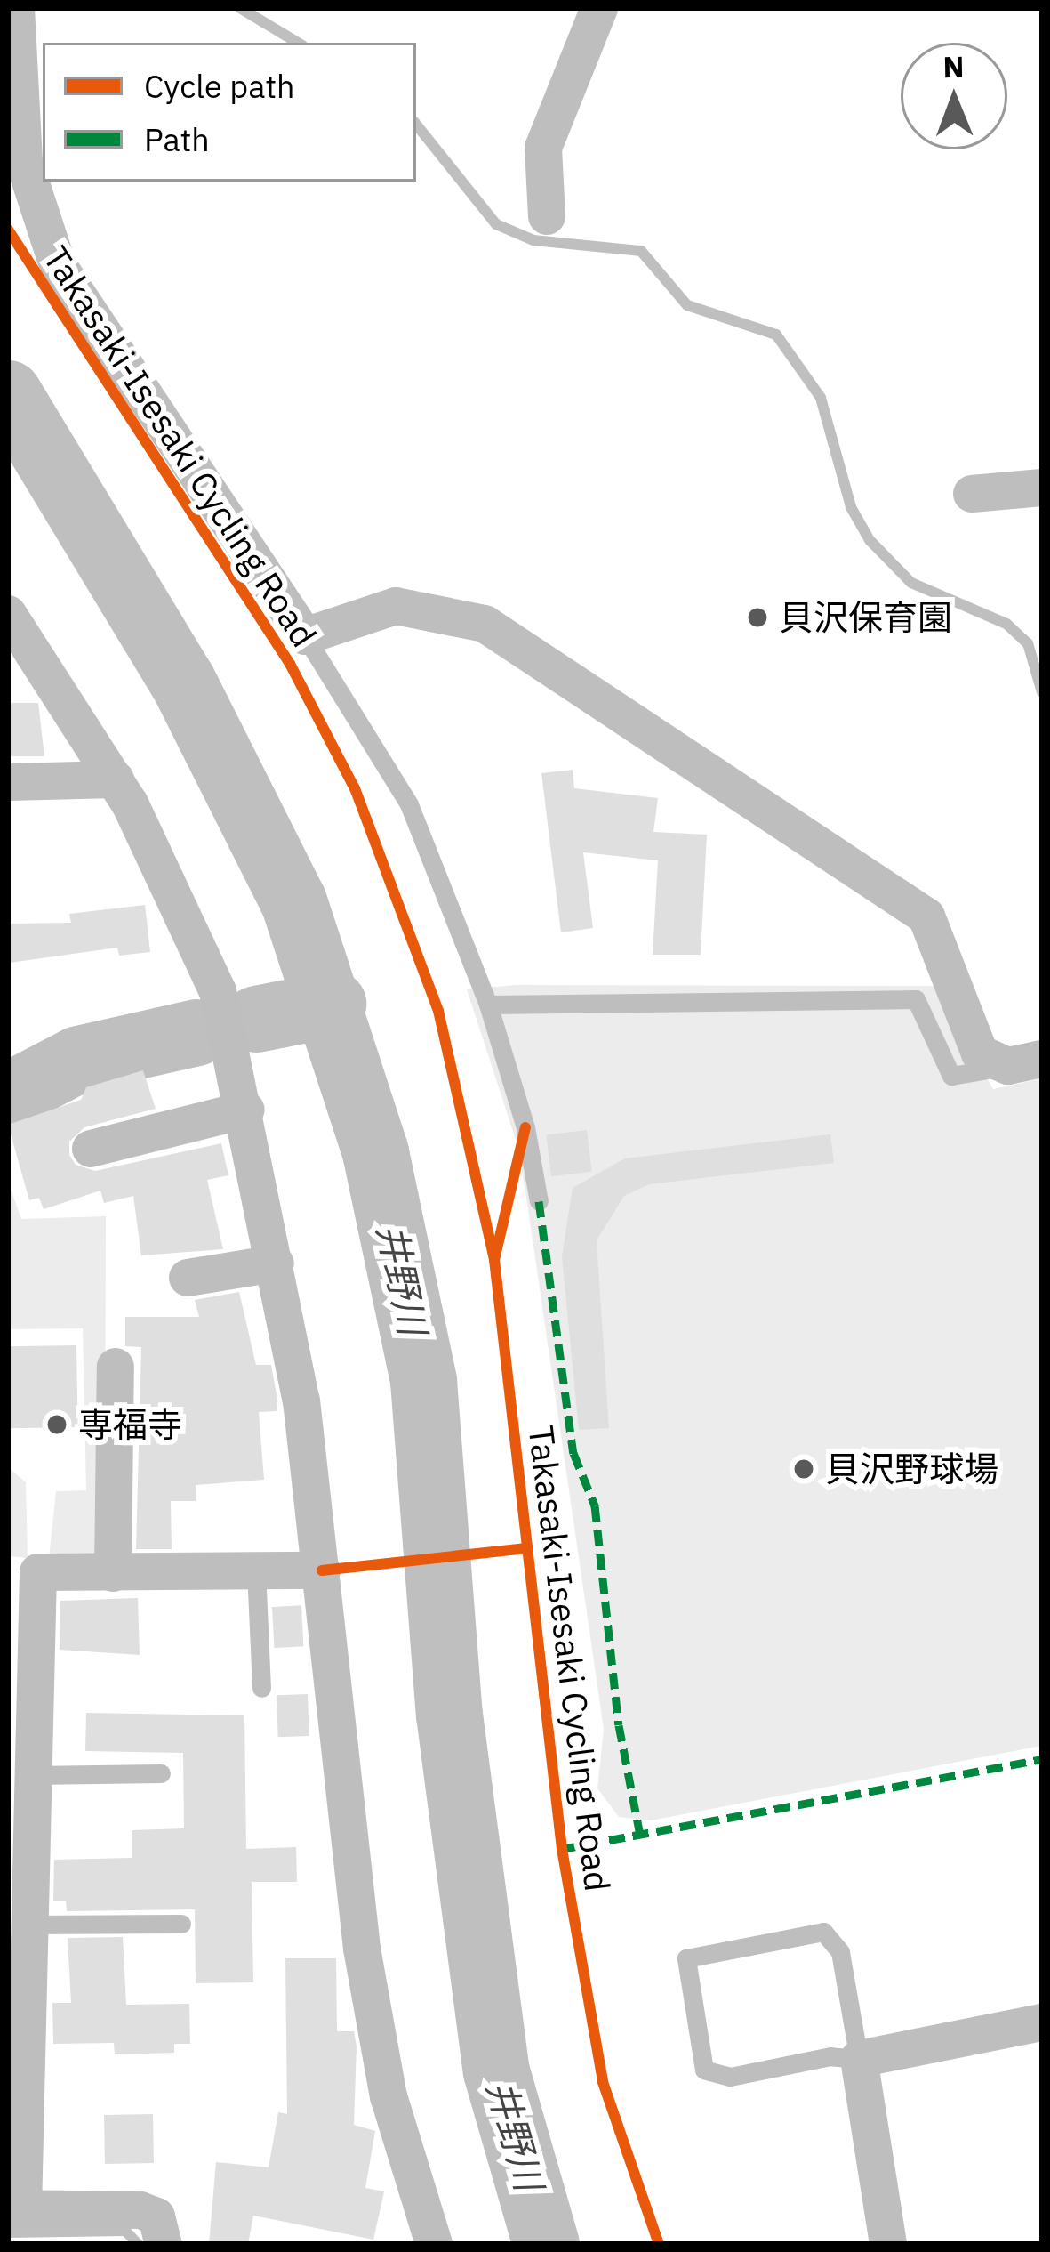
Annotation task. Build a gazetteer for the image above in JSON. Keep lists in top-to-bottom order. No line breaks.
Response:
{"streets":{"cycle path":["Takasaki-Isesaki Cycling Road"]},"water":["井野川"],"places":["貝沢保育園","専福寺","貝沢野球場"],"legend":["Cycle path","Path"],"north":"top"}
